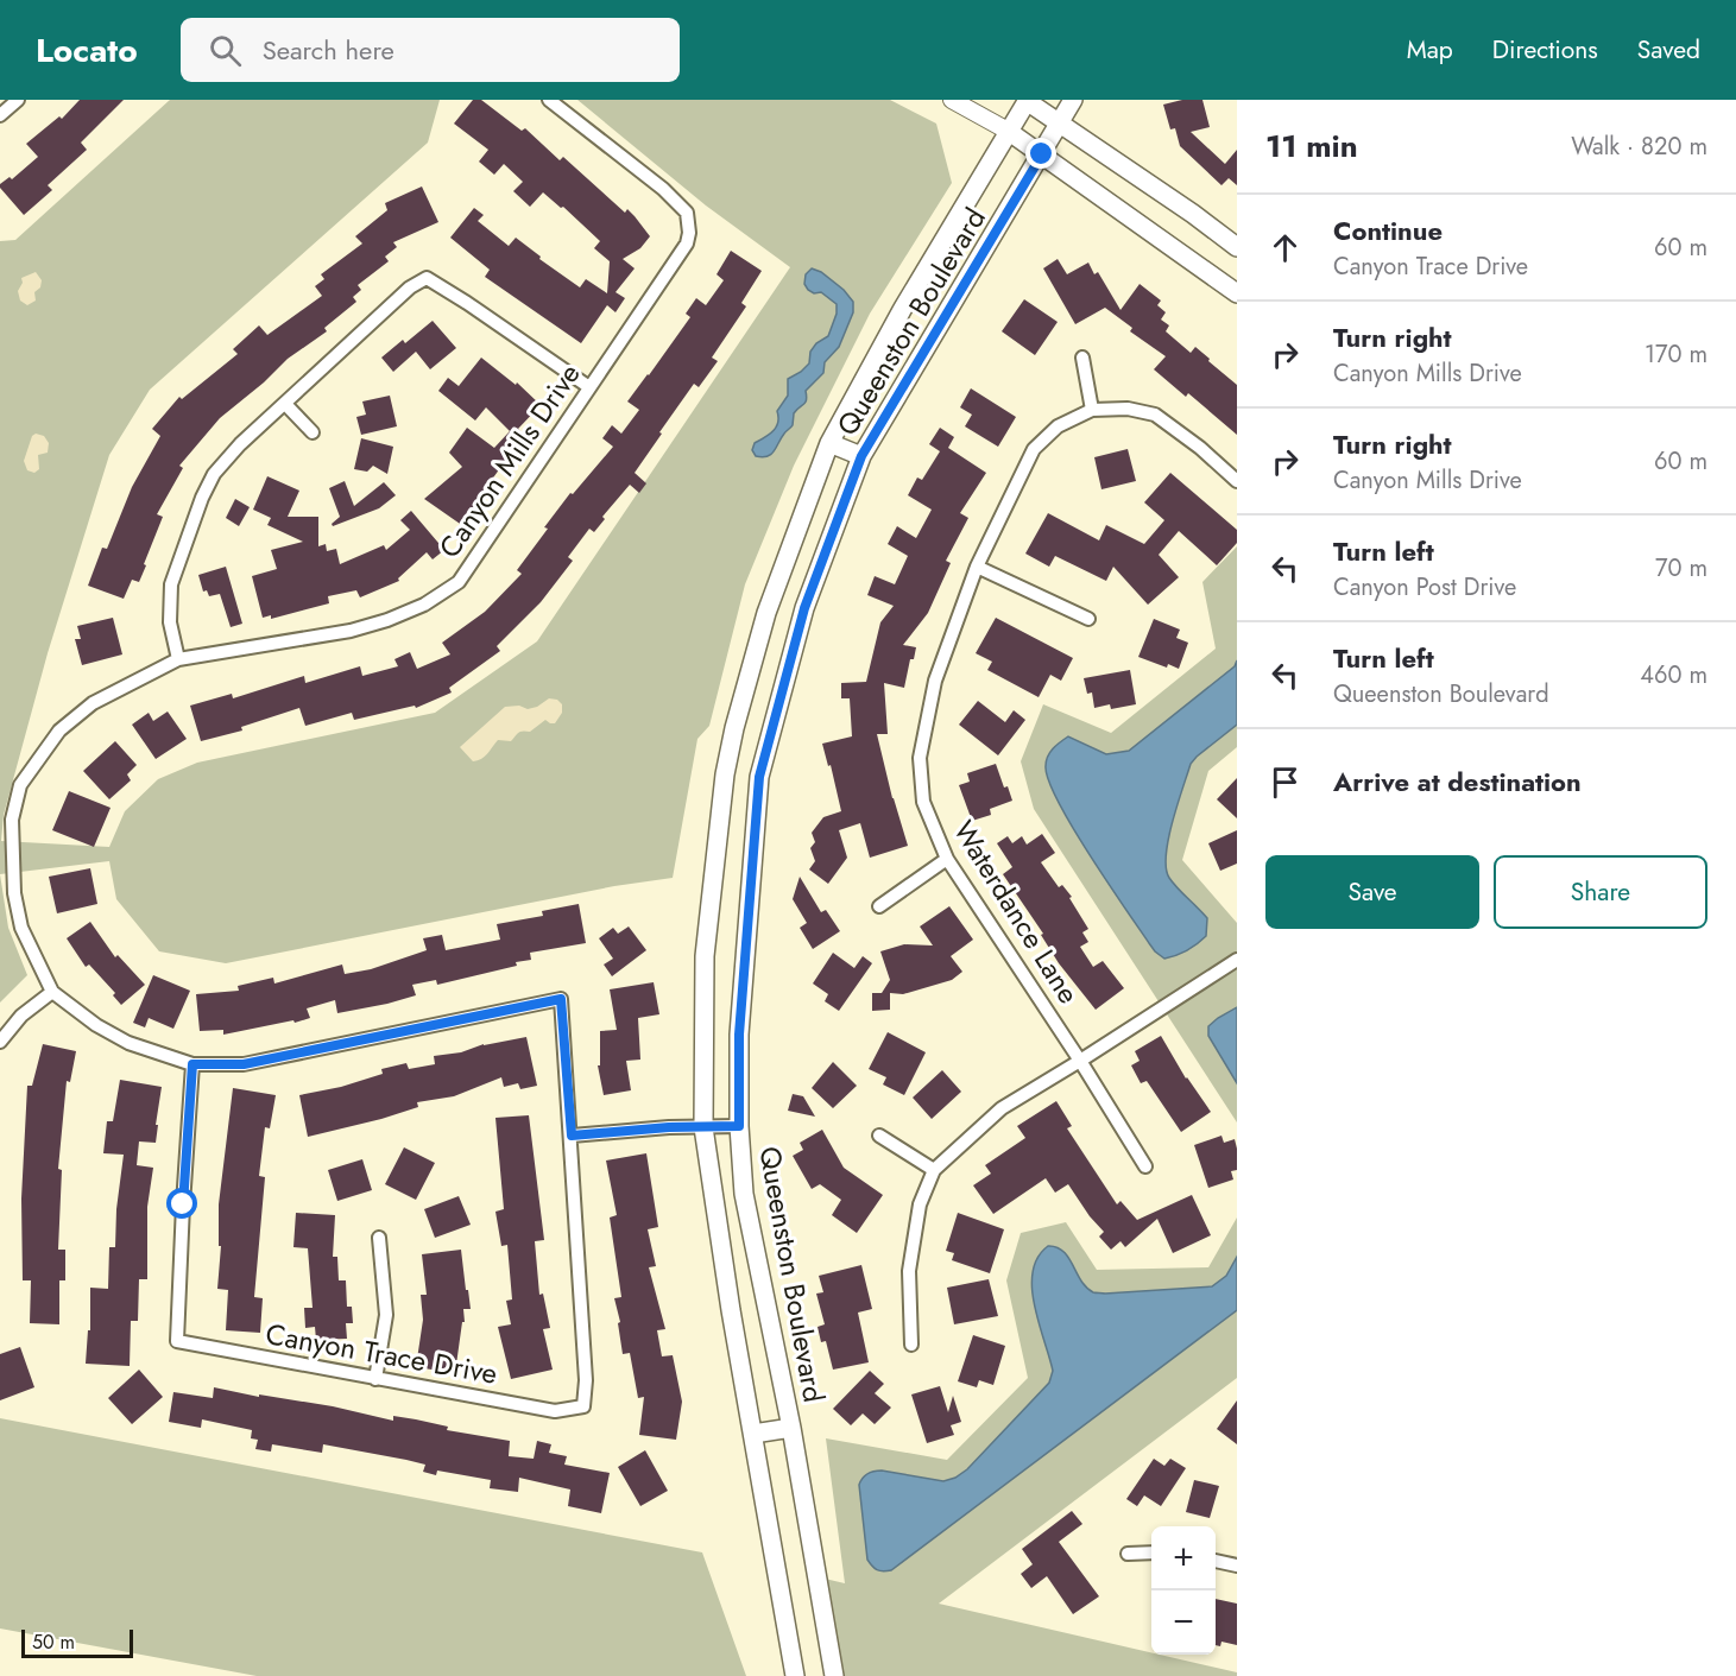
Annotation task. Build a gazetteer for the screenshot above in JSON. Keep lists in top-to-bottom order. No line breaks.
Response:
{"streets":{"main road":["Queenston Boulevard"],"street":["Canyon Mills Drive","Waterdance Lane","Canyon Trace Drive"]},"crossings":[["Canyon Mills Drive","Canyon Trace Drive"]],"scale_bar":"50 m","page":{"header":"Locato","search":"Search here","nav":["Map","Directions","Saved"],"heading":["11 min","Walk · 820 m"],"list":[["Continue","Canyon Trace Drive","60 m"],["Turn right","Canyon Mills Drive","170 m"],["Turn right","Canyon Mills Drive","60 m"],["Turn left","Canyon Post Drive","70 m"],["Turn left","Queenston Boulevard","460 m"],"Arrive at destination"],"buttons":["Save","Share"],"map_buttons":["+","−"],"scale":"50 m"}}
